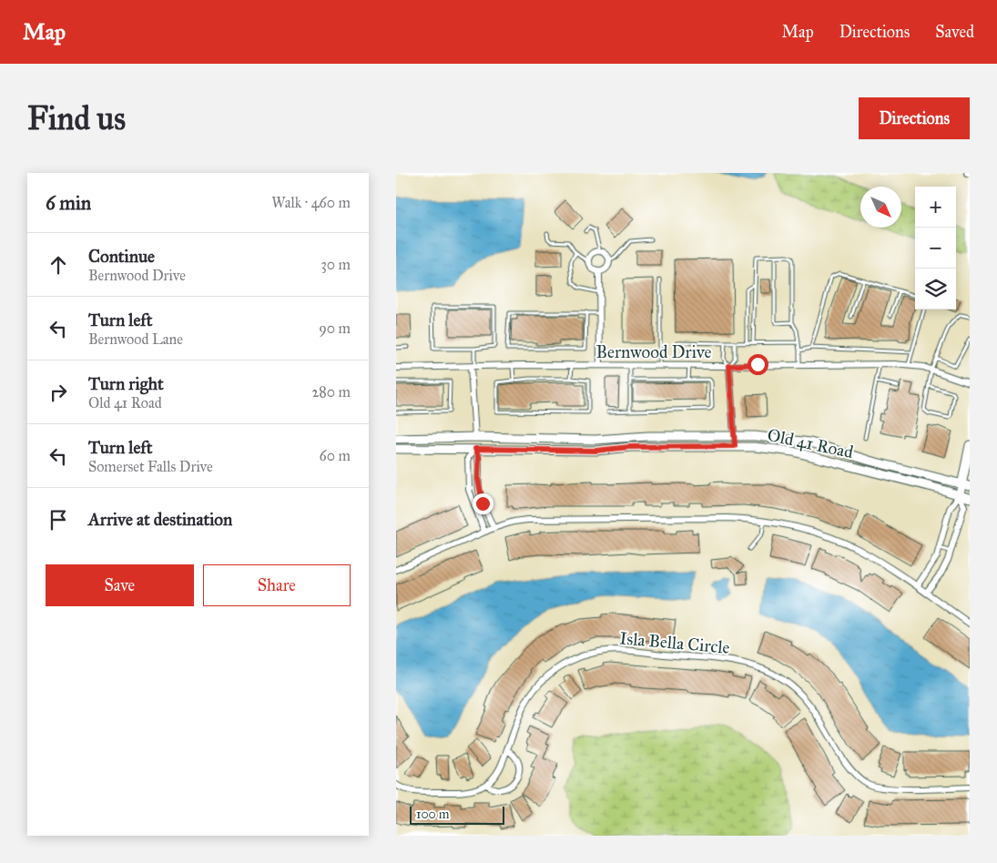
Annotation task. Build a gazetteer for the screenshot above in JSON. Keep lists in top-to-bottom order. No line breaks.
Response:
{"streets":{"street":["Bernwood Drive","Old 41 Road","Isla Bella Circle"]},"scale_bar":"100 m","north":"bottom right","page":{"header":"Map","nav":["Map","Directions","Saved"],"buttons":["Directions",["Save","Share"]],"title":"Find us","heading":["6 min","Walk · 460 m"],"map_buttons":["+","−"],"list":[["Continue","Bernwood Drive","30 m"],["Turn left","Bernwood Lane","90 m"],["Turn right","Old 41 Road","280 m"],["Turn left","Somerset Falls Drive","60 m"],"Arrive at destination"],"scale":"100 m"}}
